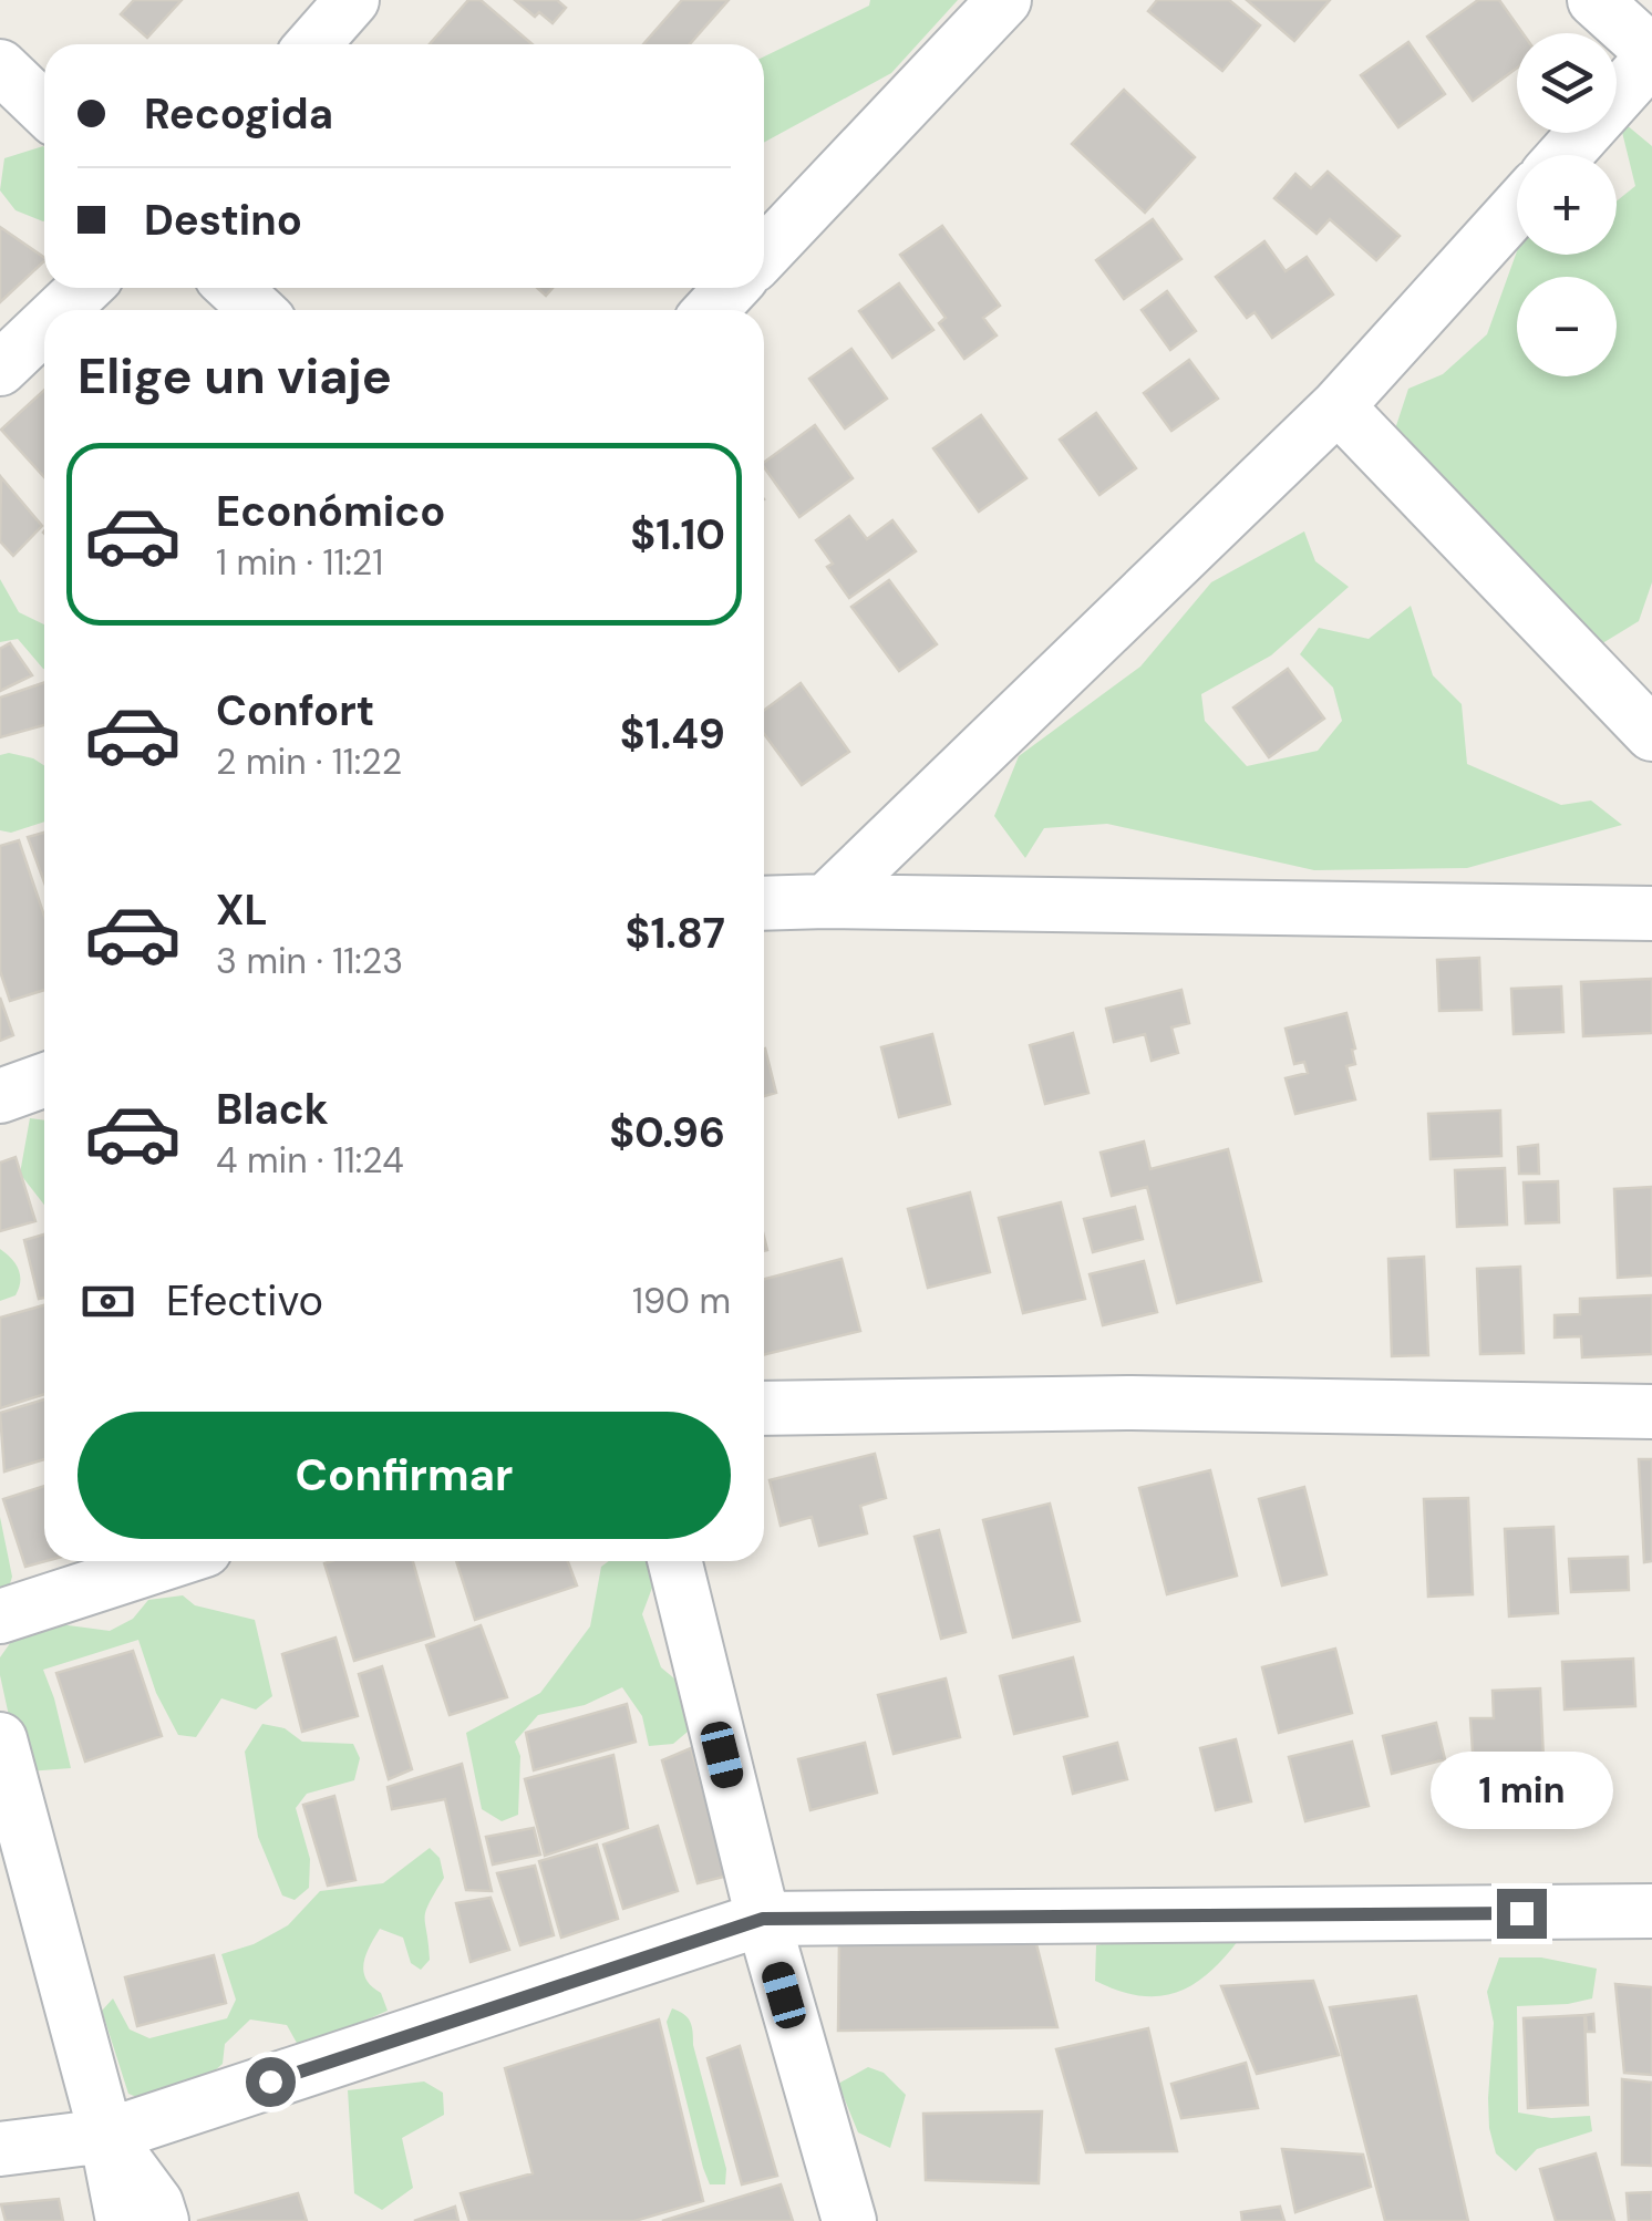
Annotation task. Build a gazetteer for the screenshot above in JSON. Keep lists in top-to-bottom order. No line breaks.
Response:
{"page":{"map_buttons":["+","−"],"banner":["Recogida","Destino"],"heading":"Elige un viaje","list":[{"name":"Económico","note":"1 min · 11:21","value":"$1.10"},{"name":"Confort","note":"2 min · 11:22","value":"$1.49"},{"name":"XL","note":"3 min · 11:23","value":"$1.87"},{"name":"Black","note":"4 min · 11:24","value":"$0.96"}],"pay":["Efectivo","190 m"],"buttons":"Confirmar","bubble":"1 min"}}
